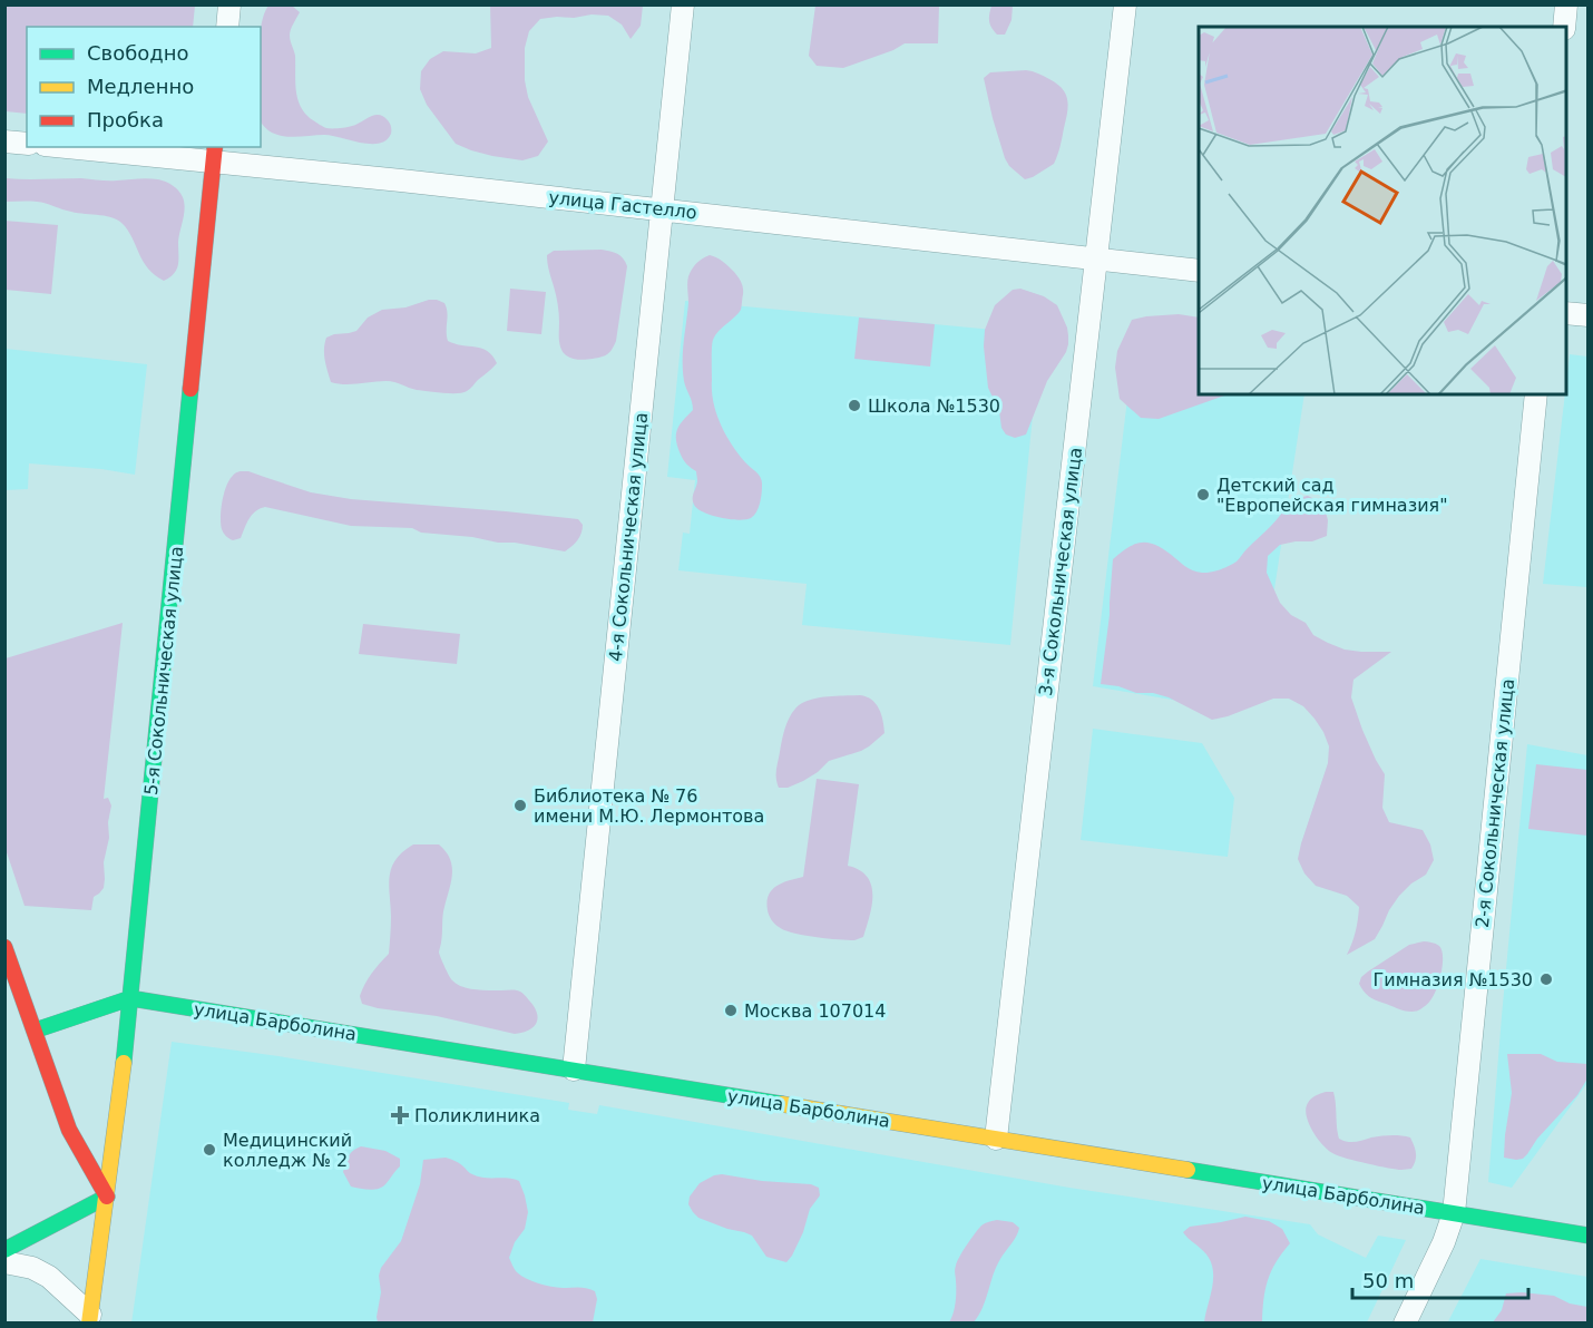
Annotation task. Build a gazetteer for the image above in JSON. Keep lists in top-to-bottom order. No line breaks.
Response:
{"streets":{"street":["улица Гастелло","4-я Сокольническая улица","3-я Сокольническая улица","5-я Сокольническая улица","2-я Сокольническая улица","улица Барболина"]},"crossings":[["улица Гастелло","4-я Сокольническая улица"],["улица Гастелло","3-я Сокольническая улица"],["улица Гастелло","5-я Сокольническая улица"],["4-я Сокольническая улица","улица Барболина"],["3-я Сокольническая улица","улица Барболина"],["5-я Сокольническая улица","улица Барболина"],["2-я Сокольническая улица","улица Барболина"]],"places":{"other":["Школа №1530","Детский сад \"Европейская гимназия\"","Библиотека № 76 имени М.Ю. Лермонтова","Гимназия №1530","Москва 107014","Медицинский колледж № 2"],"health":["Поликлиника"]},"legend":["Свободно","Медленно","Пробка"],"scale_bar":"50 m"}
